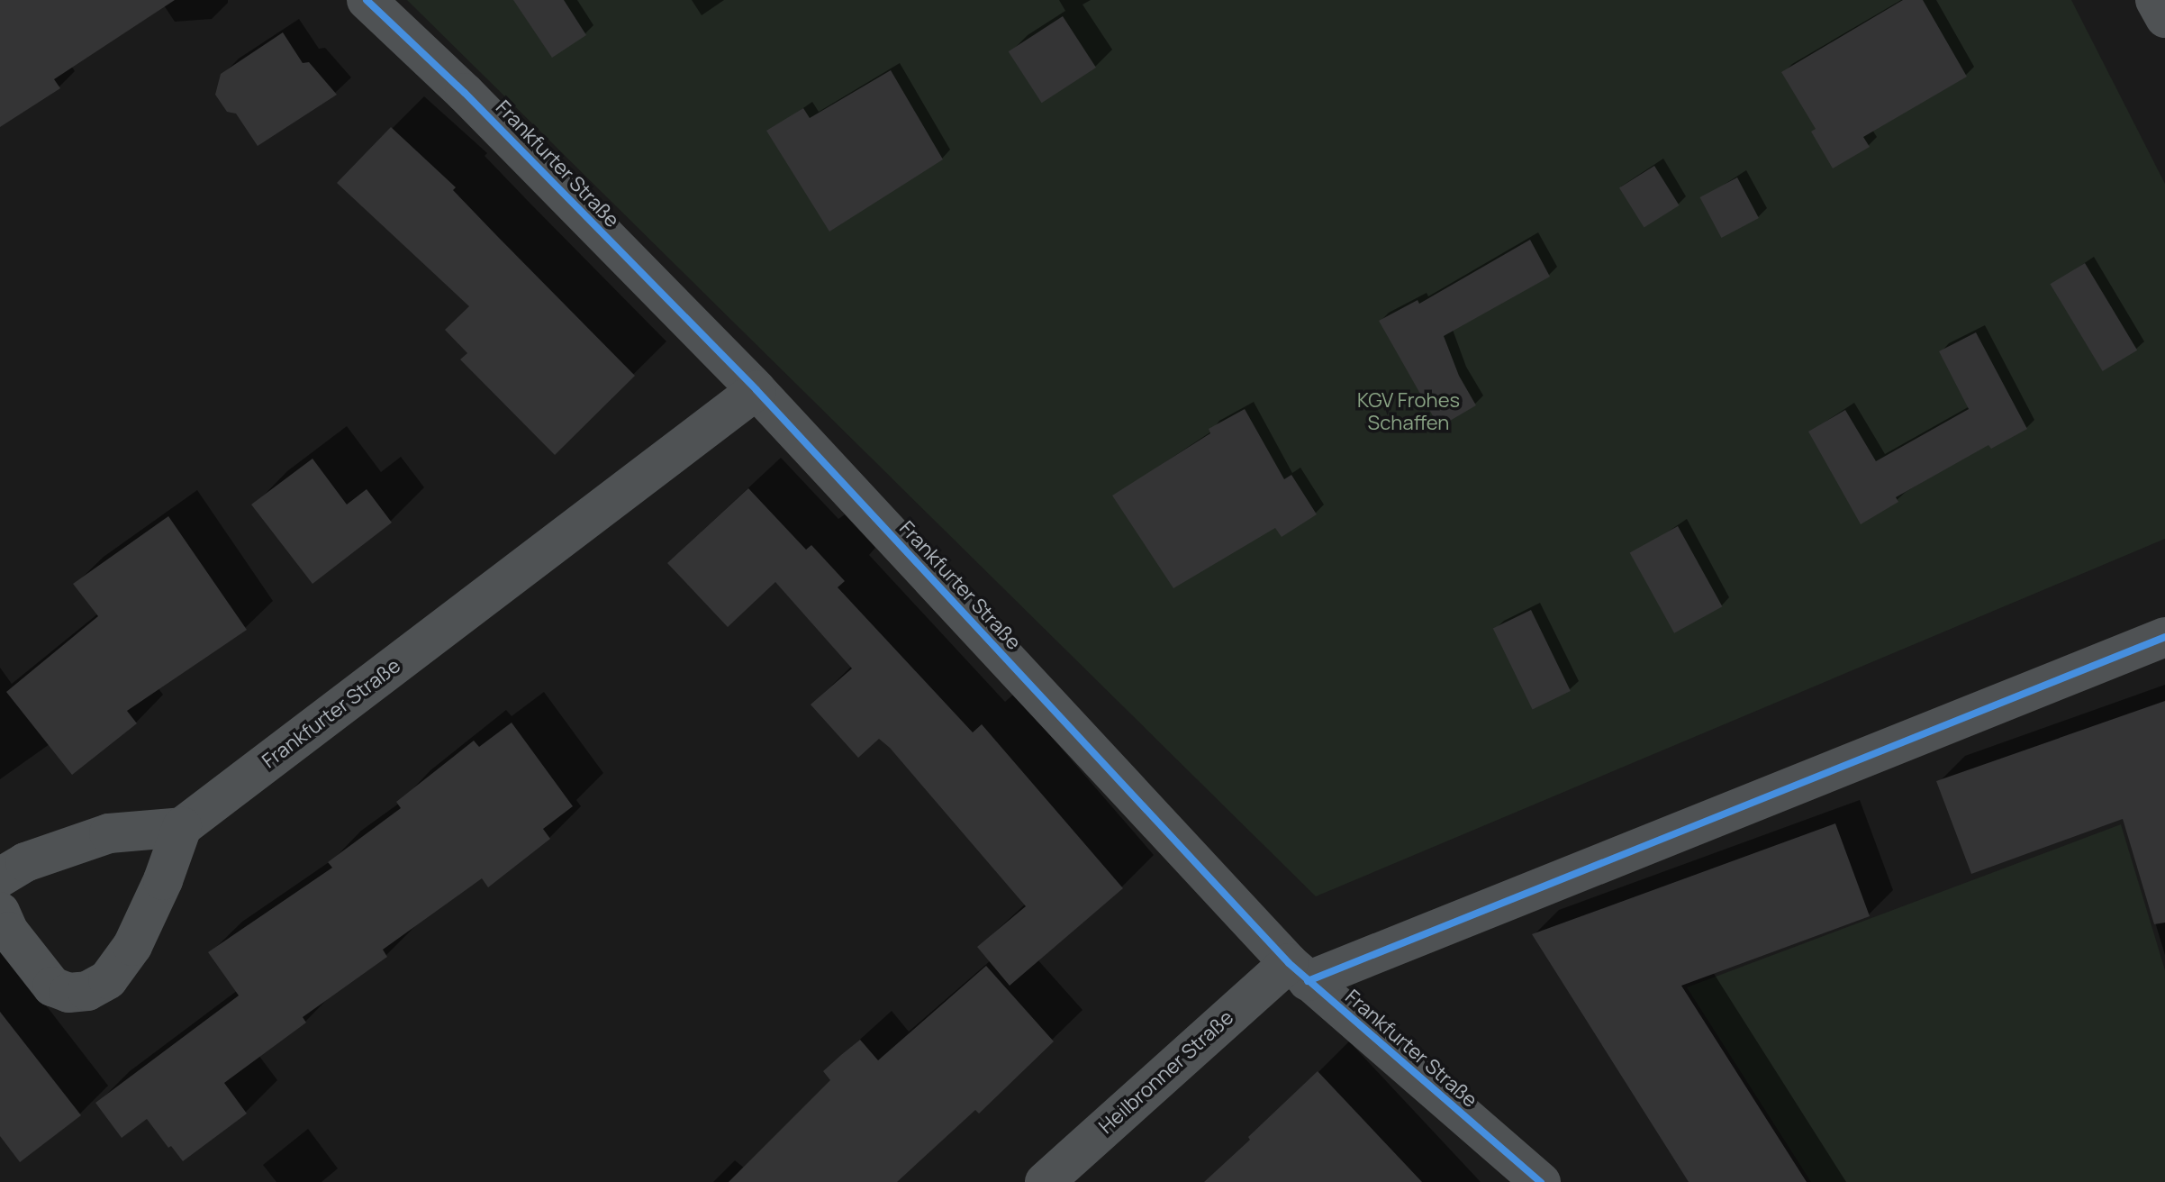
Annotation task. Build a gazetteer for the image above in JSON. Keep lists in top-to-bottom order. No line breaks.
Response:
{"streets":{"street":["Frankfurter Straße","Heilbronner Straße"]},"crossings":[["Frankfurter Straße","Heilbronner Straße"]],"parks":["KGV Frohes Schaffen"]}
